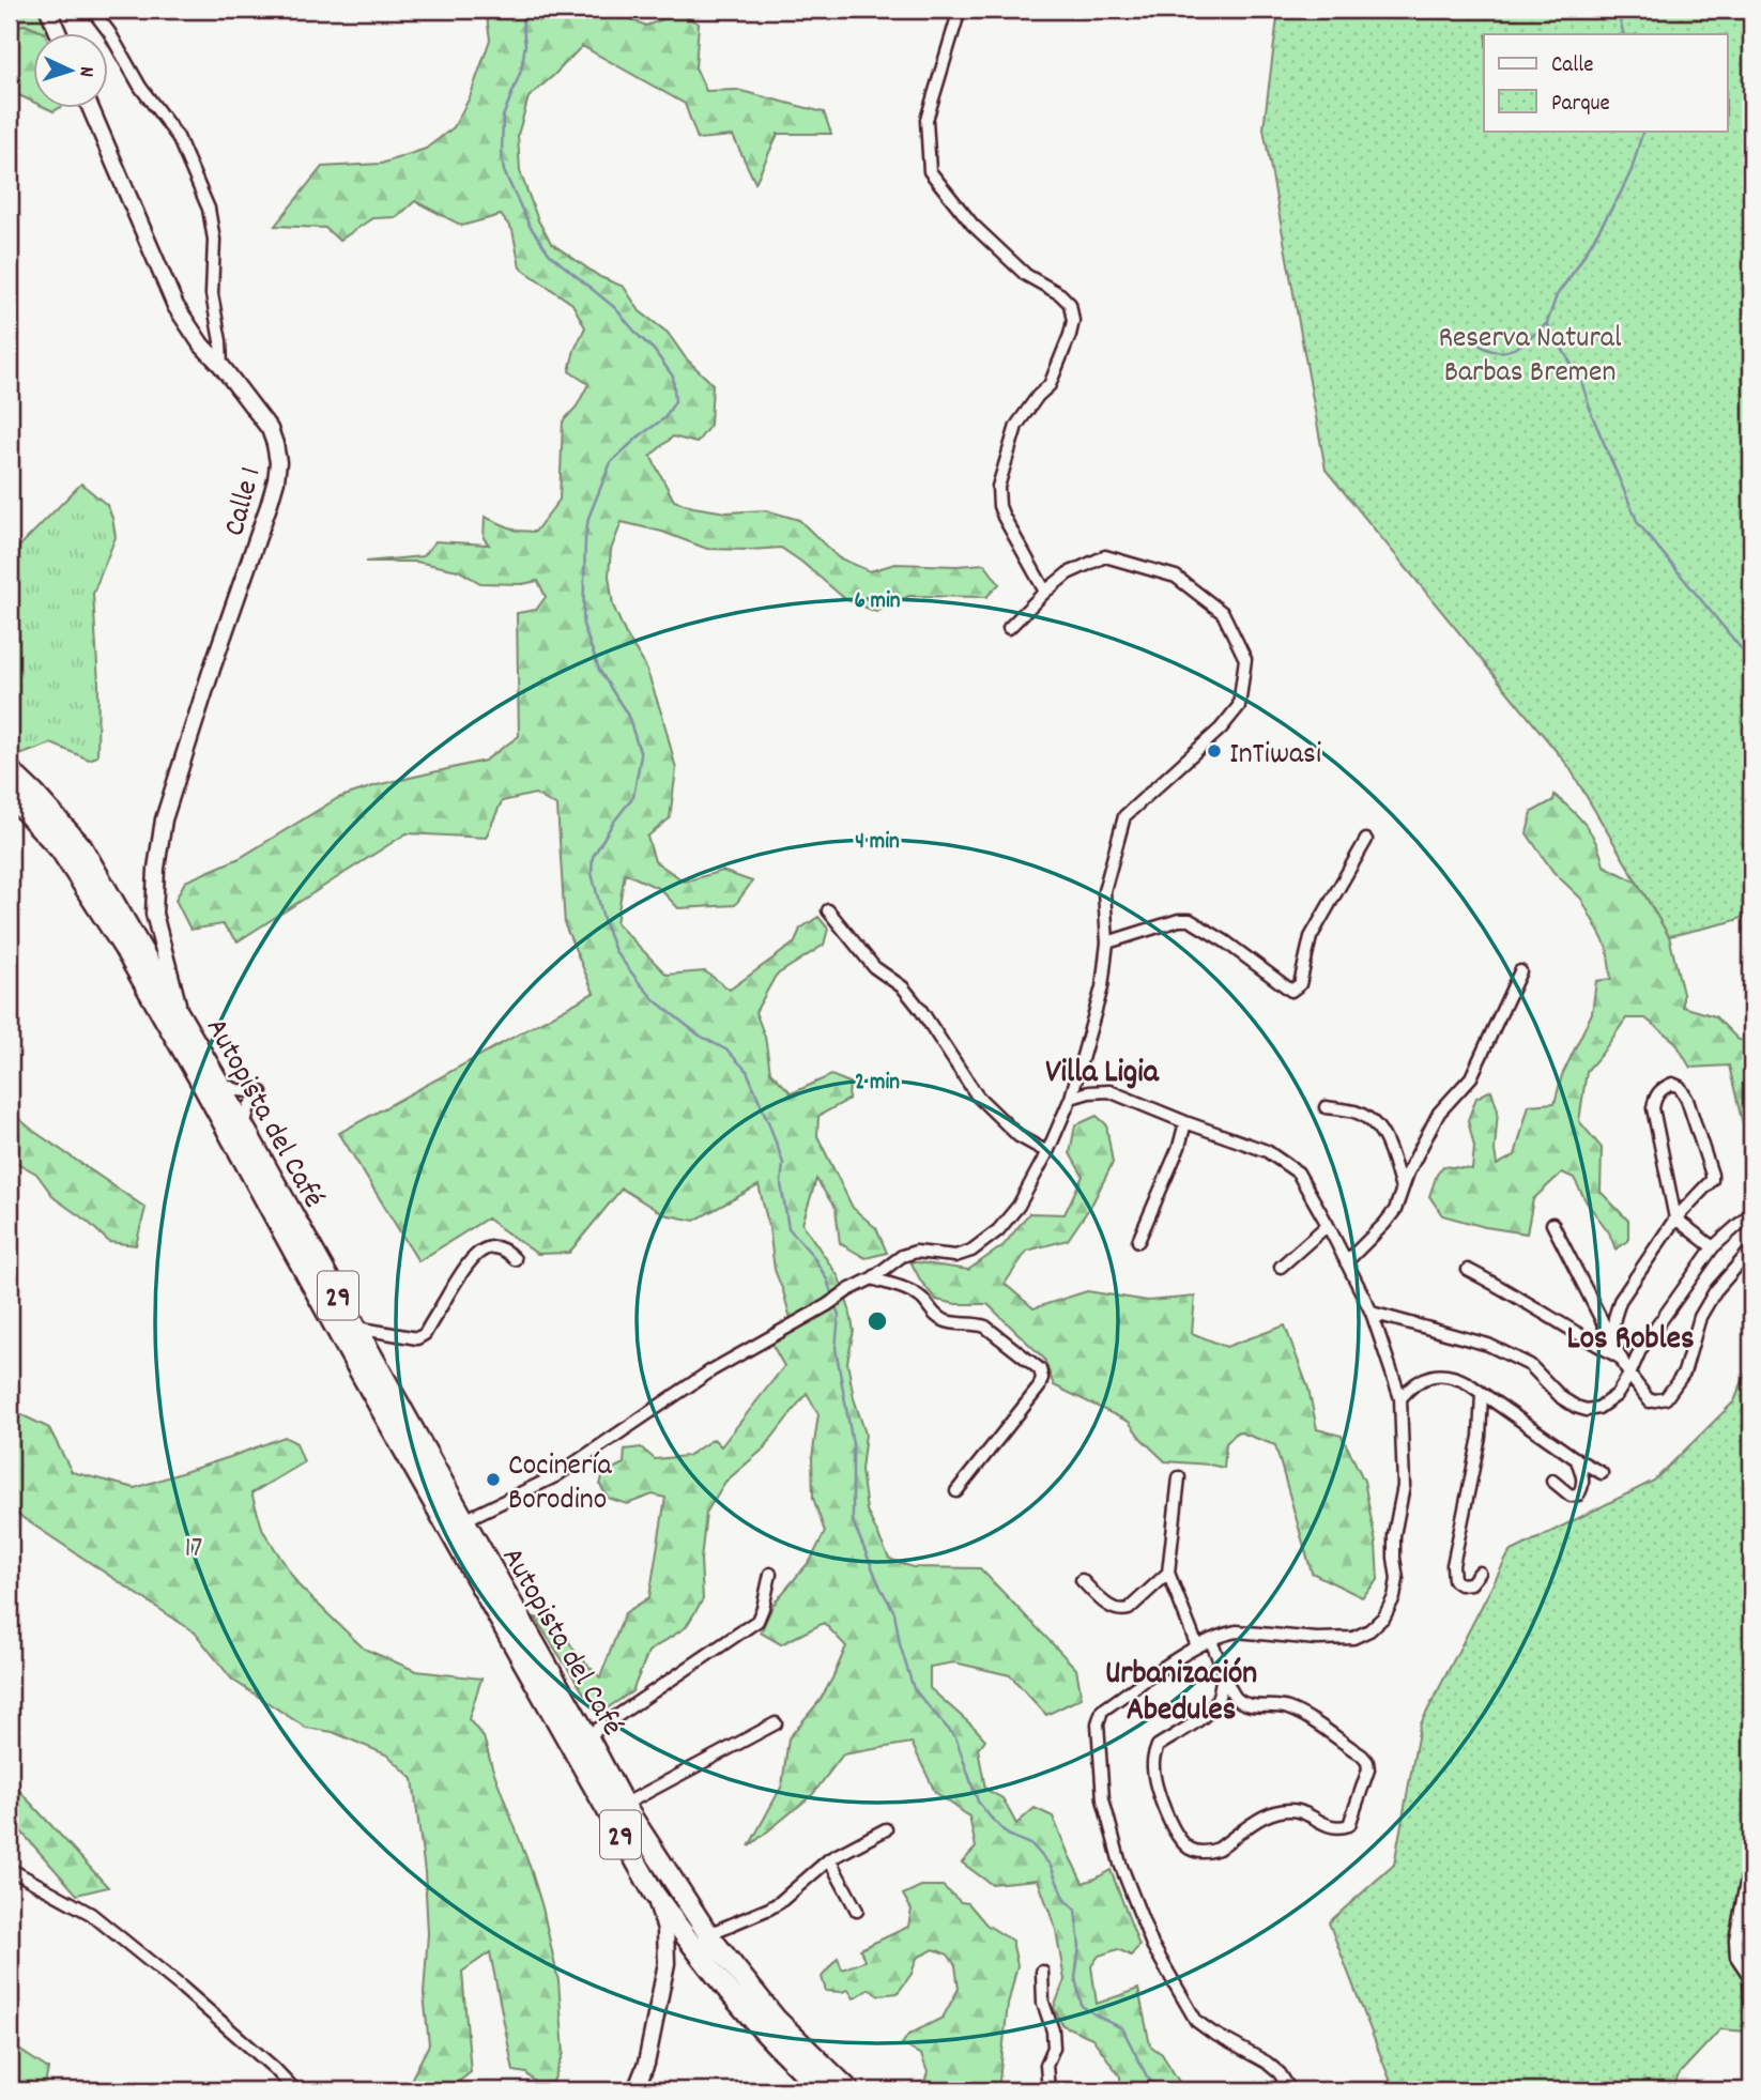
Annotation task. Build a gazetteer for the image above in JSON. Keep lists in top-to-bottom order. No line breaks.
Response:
{"streets":{"highway":["Autopista del Café","29"],"street":["Calle 1"]},"crossings":[["Calle 1","Autopista del Café"]],"districts":["Villa Ligia","Los Robles","Urbanización Abedules"],"parks":["Reserva Natural Barbas Bremen","17"],"places":["InTiwasi","Cocinería Borodino"],"legend":["Calle","Parque"],"north":"right","rings":["6 min","4 min","2 min"]}
